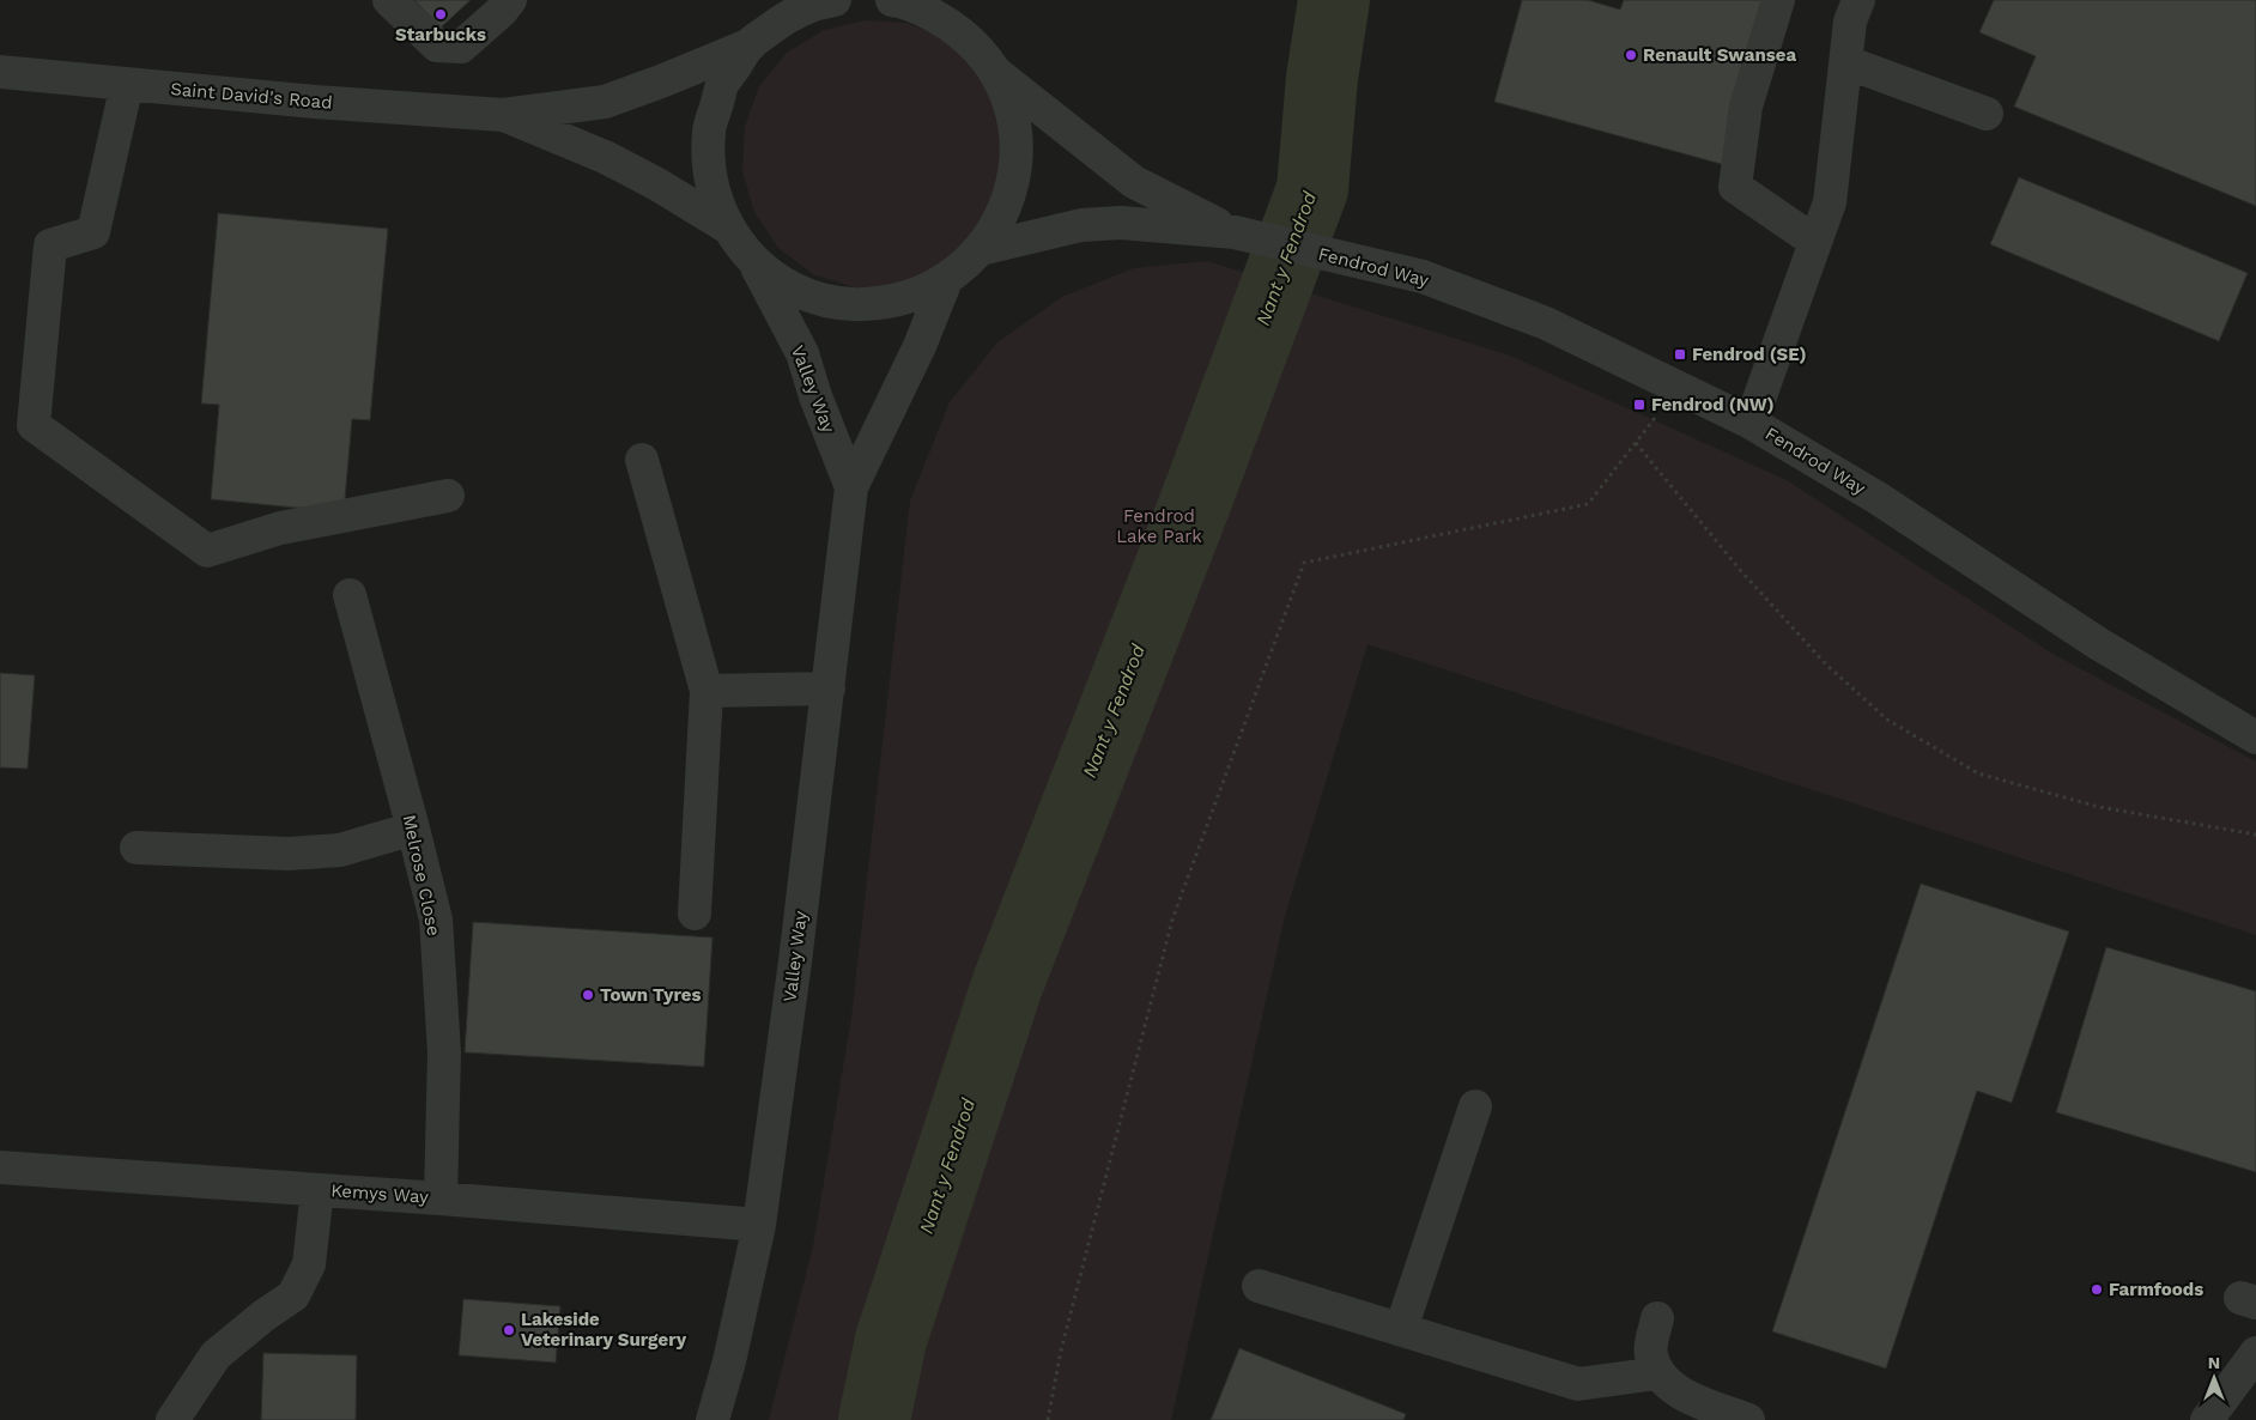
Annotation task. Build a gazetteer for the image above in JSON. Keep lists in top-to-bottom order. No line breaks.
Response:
{"streets":{"street":["Saint David's Road","Fendrod Way","Valley Way","Melrose Close","Kemys Way"]},"crossings":[["Valley Way","Kemys Way"],["Melrose Close","Kemys Way"]],"water":["Nant y Fendrod"],"parks":["Fendrod Lake Park"],"places":{"other":["Starbucks","Renault Swansea","Town Tyres","Farmfoods","Lakeside Veterinary Surgery"],"transit":["Fendrod (SE)","Fendrod (NW)"]},"north":"top"}
